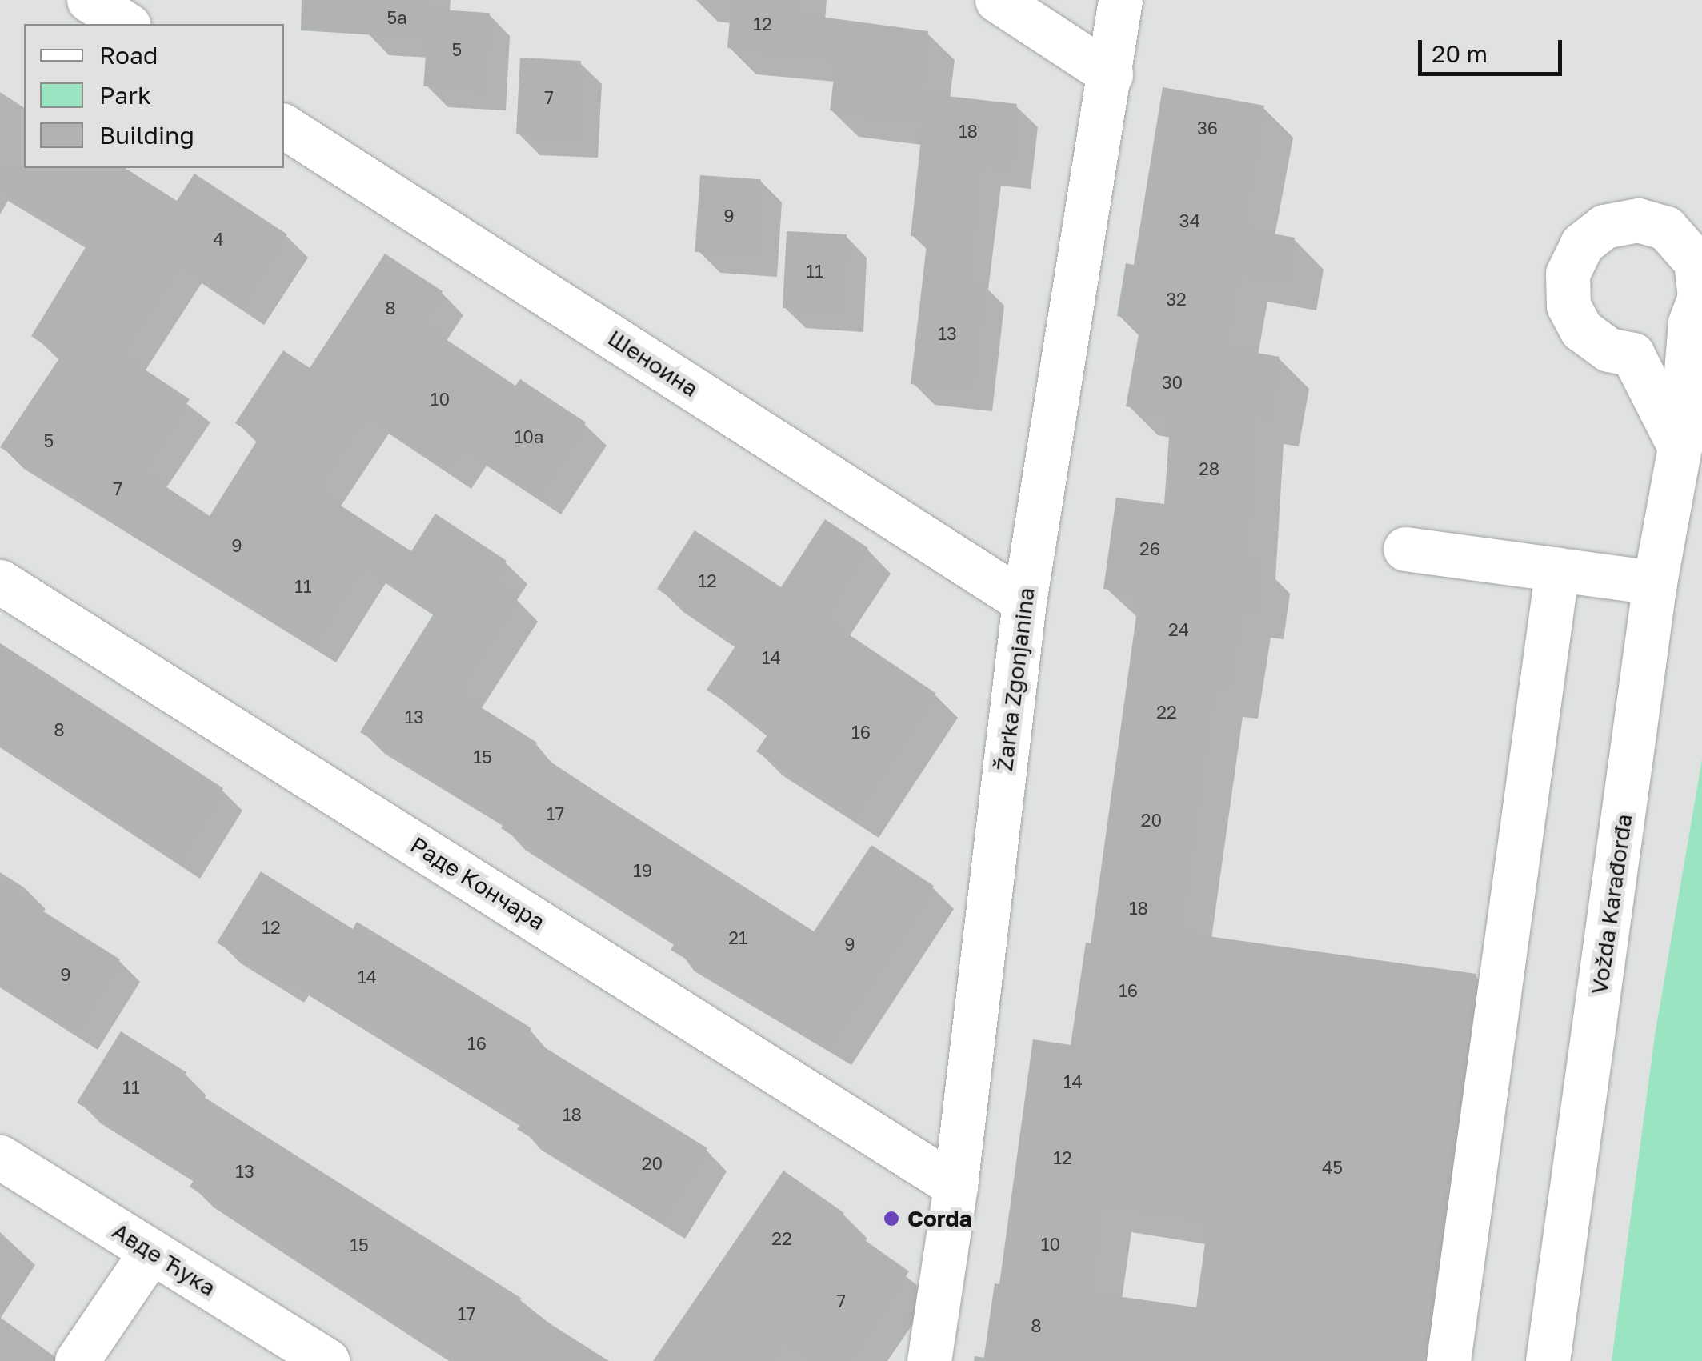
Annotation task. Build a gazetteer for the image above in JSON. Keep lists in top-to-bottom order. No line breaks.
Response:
{"streets":{"street":["Шеноина","Žarka Zgonjanina","Раде Кончара","Vožda Karađorđa","Авде Ћука"]},"crossings":[["Шеноина","Žarka Zgonjanina"],["Žarka Zgonjanina","Раде Кончара"]],"places":["Corda"],"house_numbers":["5a","12","5","7","36","18","9","34","4","11","32","8","13","30","10","10a","5","28","7","9","26","12","11","24","14","22","13","8","16","15","17","20","19","18","12","21","9","9","14","16","16","14","11","18","12","20","45","13","22","10","15","7","17","8"],"legend":["Road","Park","Building"],"scale_bar":"20 m"}
